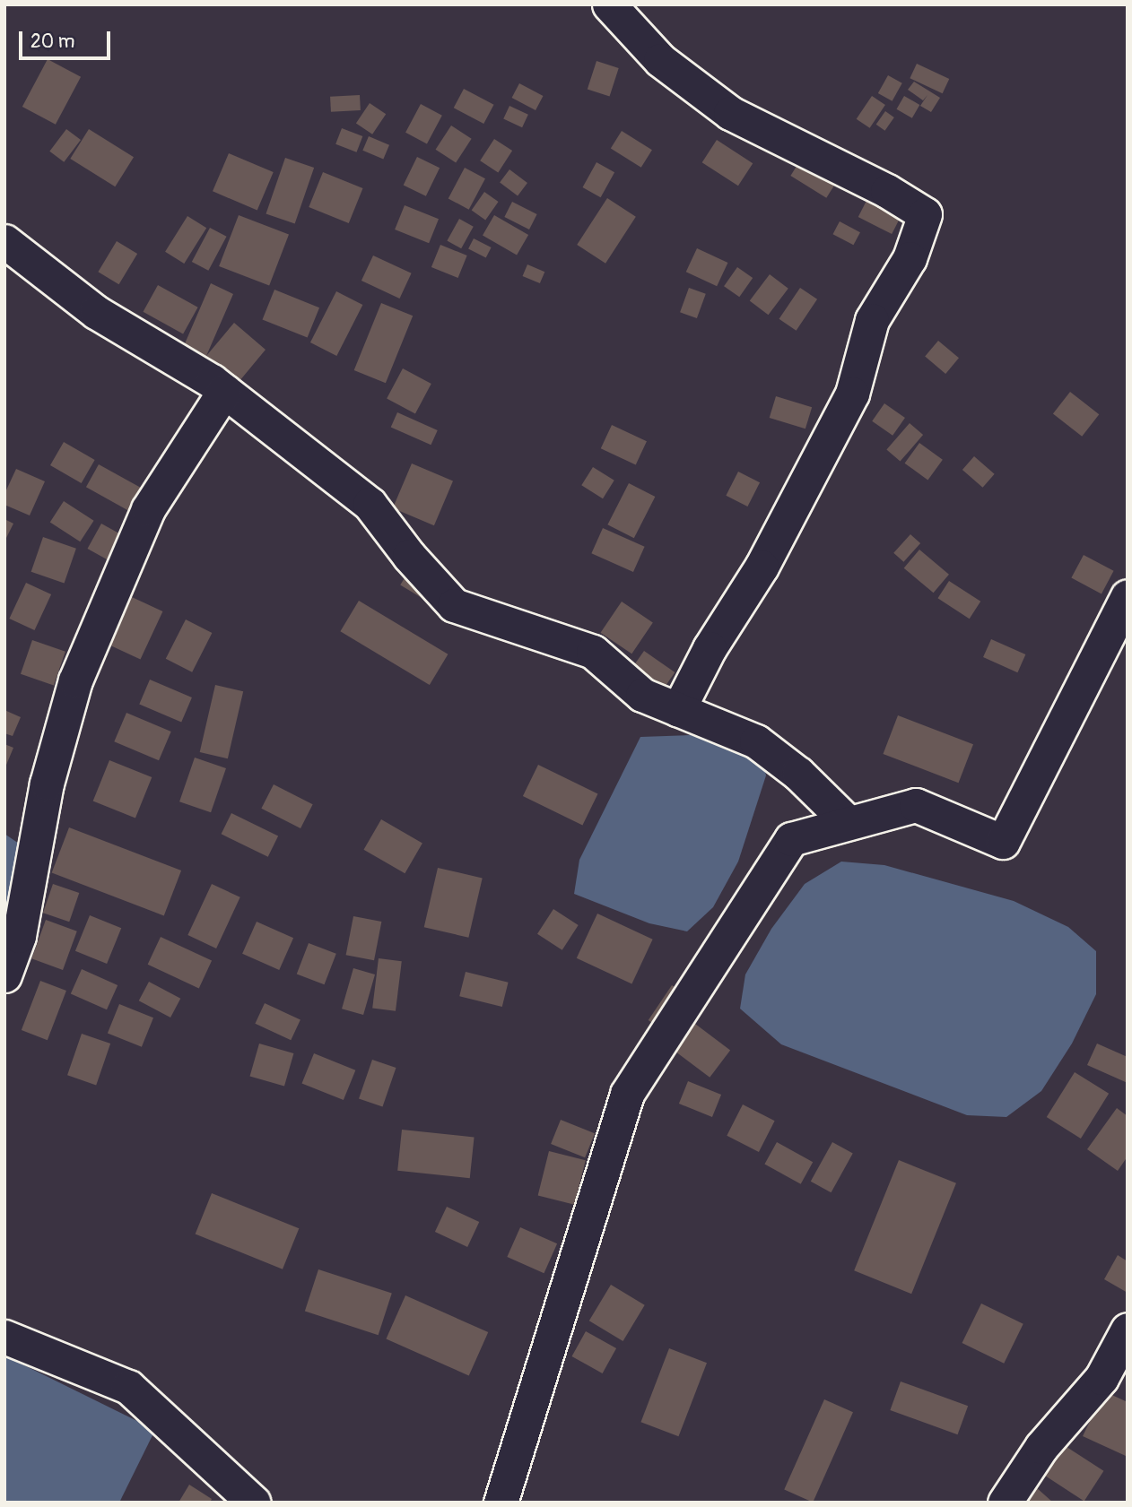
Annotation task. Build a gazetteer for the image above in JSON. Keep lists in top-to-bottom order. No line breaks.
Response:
{"scale_bar":"20 m"}
